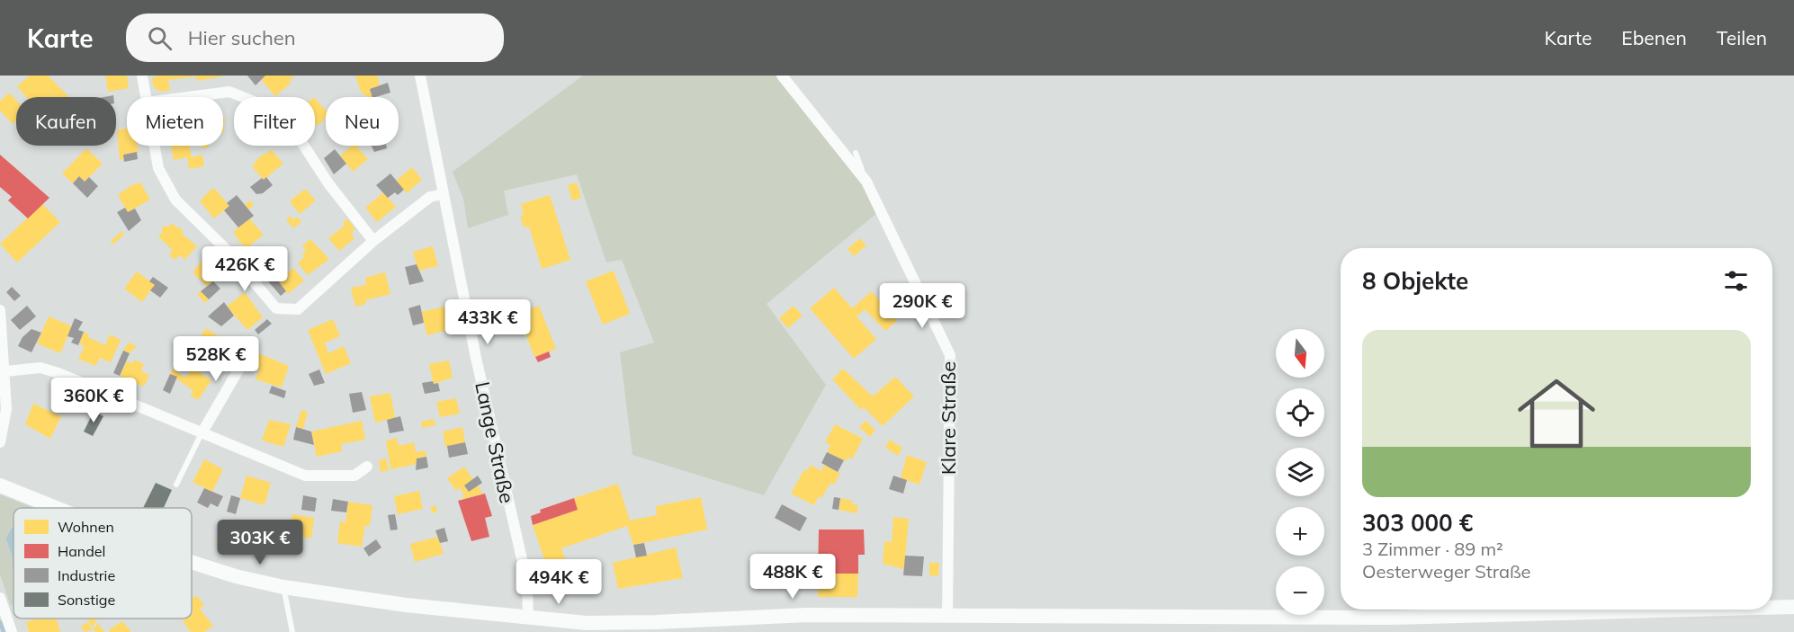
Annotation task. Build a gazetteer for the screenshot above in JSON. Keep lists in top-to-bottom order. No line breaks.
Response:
{"streets":{"street":["Klare Straße","Lange Straße"]},"legend":["Wohnen","Handel","Industrie","Sonstige"],"north":"bottom","page":{"header":"Karte","search":"Hier suchen","nav":["Karte","Ebenen","Teilen"],"chip":["Kaufen","Mieten","Filter","Neu"],"price":["426K €","290K €","433K €","528K €","360K €","303K €","488K €","494K €"],"heading":"8 Objekte","list":[{"name":"303 000 €","note":"3 Zimmer · 89 m² · Oesterweger Straße"}],"map_buttons":["+","−"]}}
